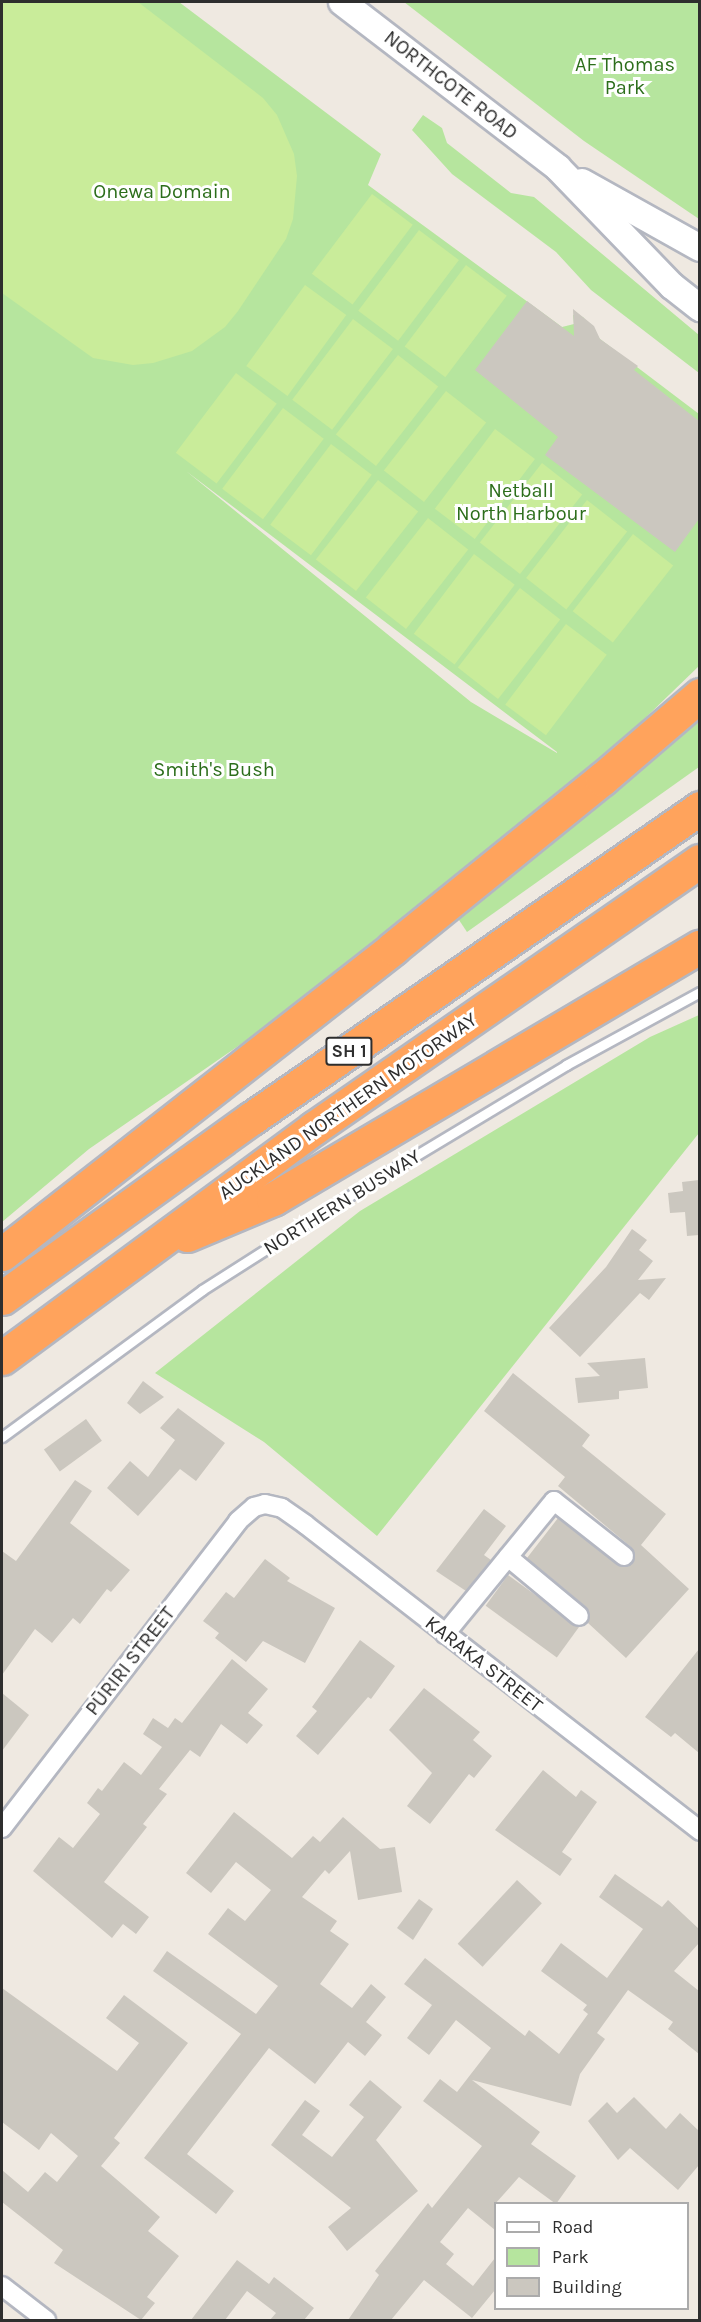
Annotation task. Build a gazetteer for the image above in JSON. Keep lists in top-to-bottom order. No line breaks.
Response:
{"streets":{"highway":["SH 1","AUCKLAND NORTHERN MOTORWAY"],"main road":["NORTHCOTE ROAD"],"street":["PŪRIRI STREET","KARAKA STREET"],"lane":["NORTHERN BUSWAY"]},"crossings":[["PŪRIRI STREET","KARAKA STREET"]],"parks":["AF Thomas Park","Onewa Domain","Netball North Harbour","Smith's Bush"],"legend":["Road","Park","Building"]}
